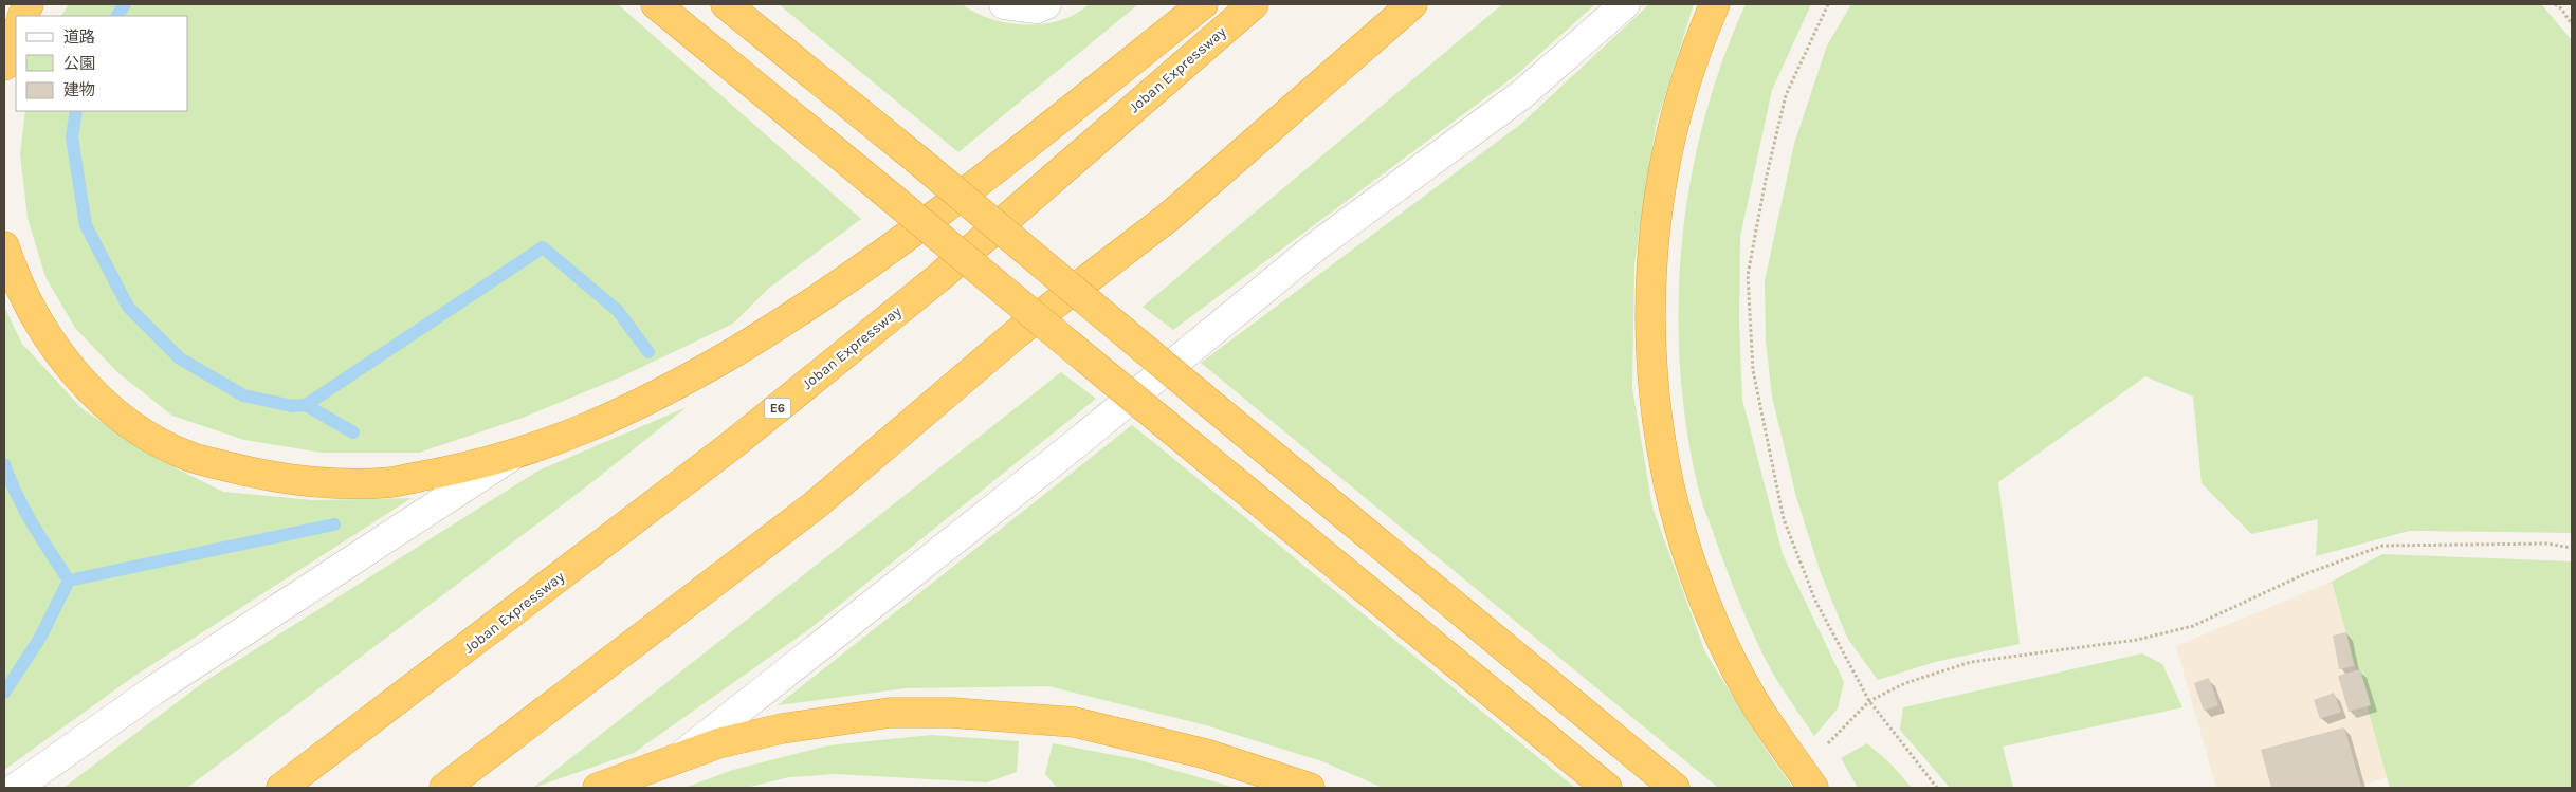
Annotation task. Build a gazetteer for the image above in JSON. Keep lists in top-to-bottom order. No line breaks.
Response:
{"streets":{"highway":["Joban Expressway","E6"]},"legend":["道路","公園","建物"]}
